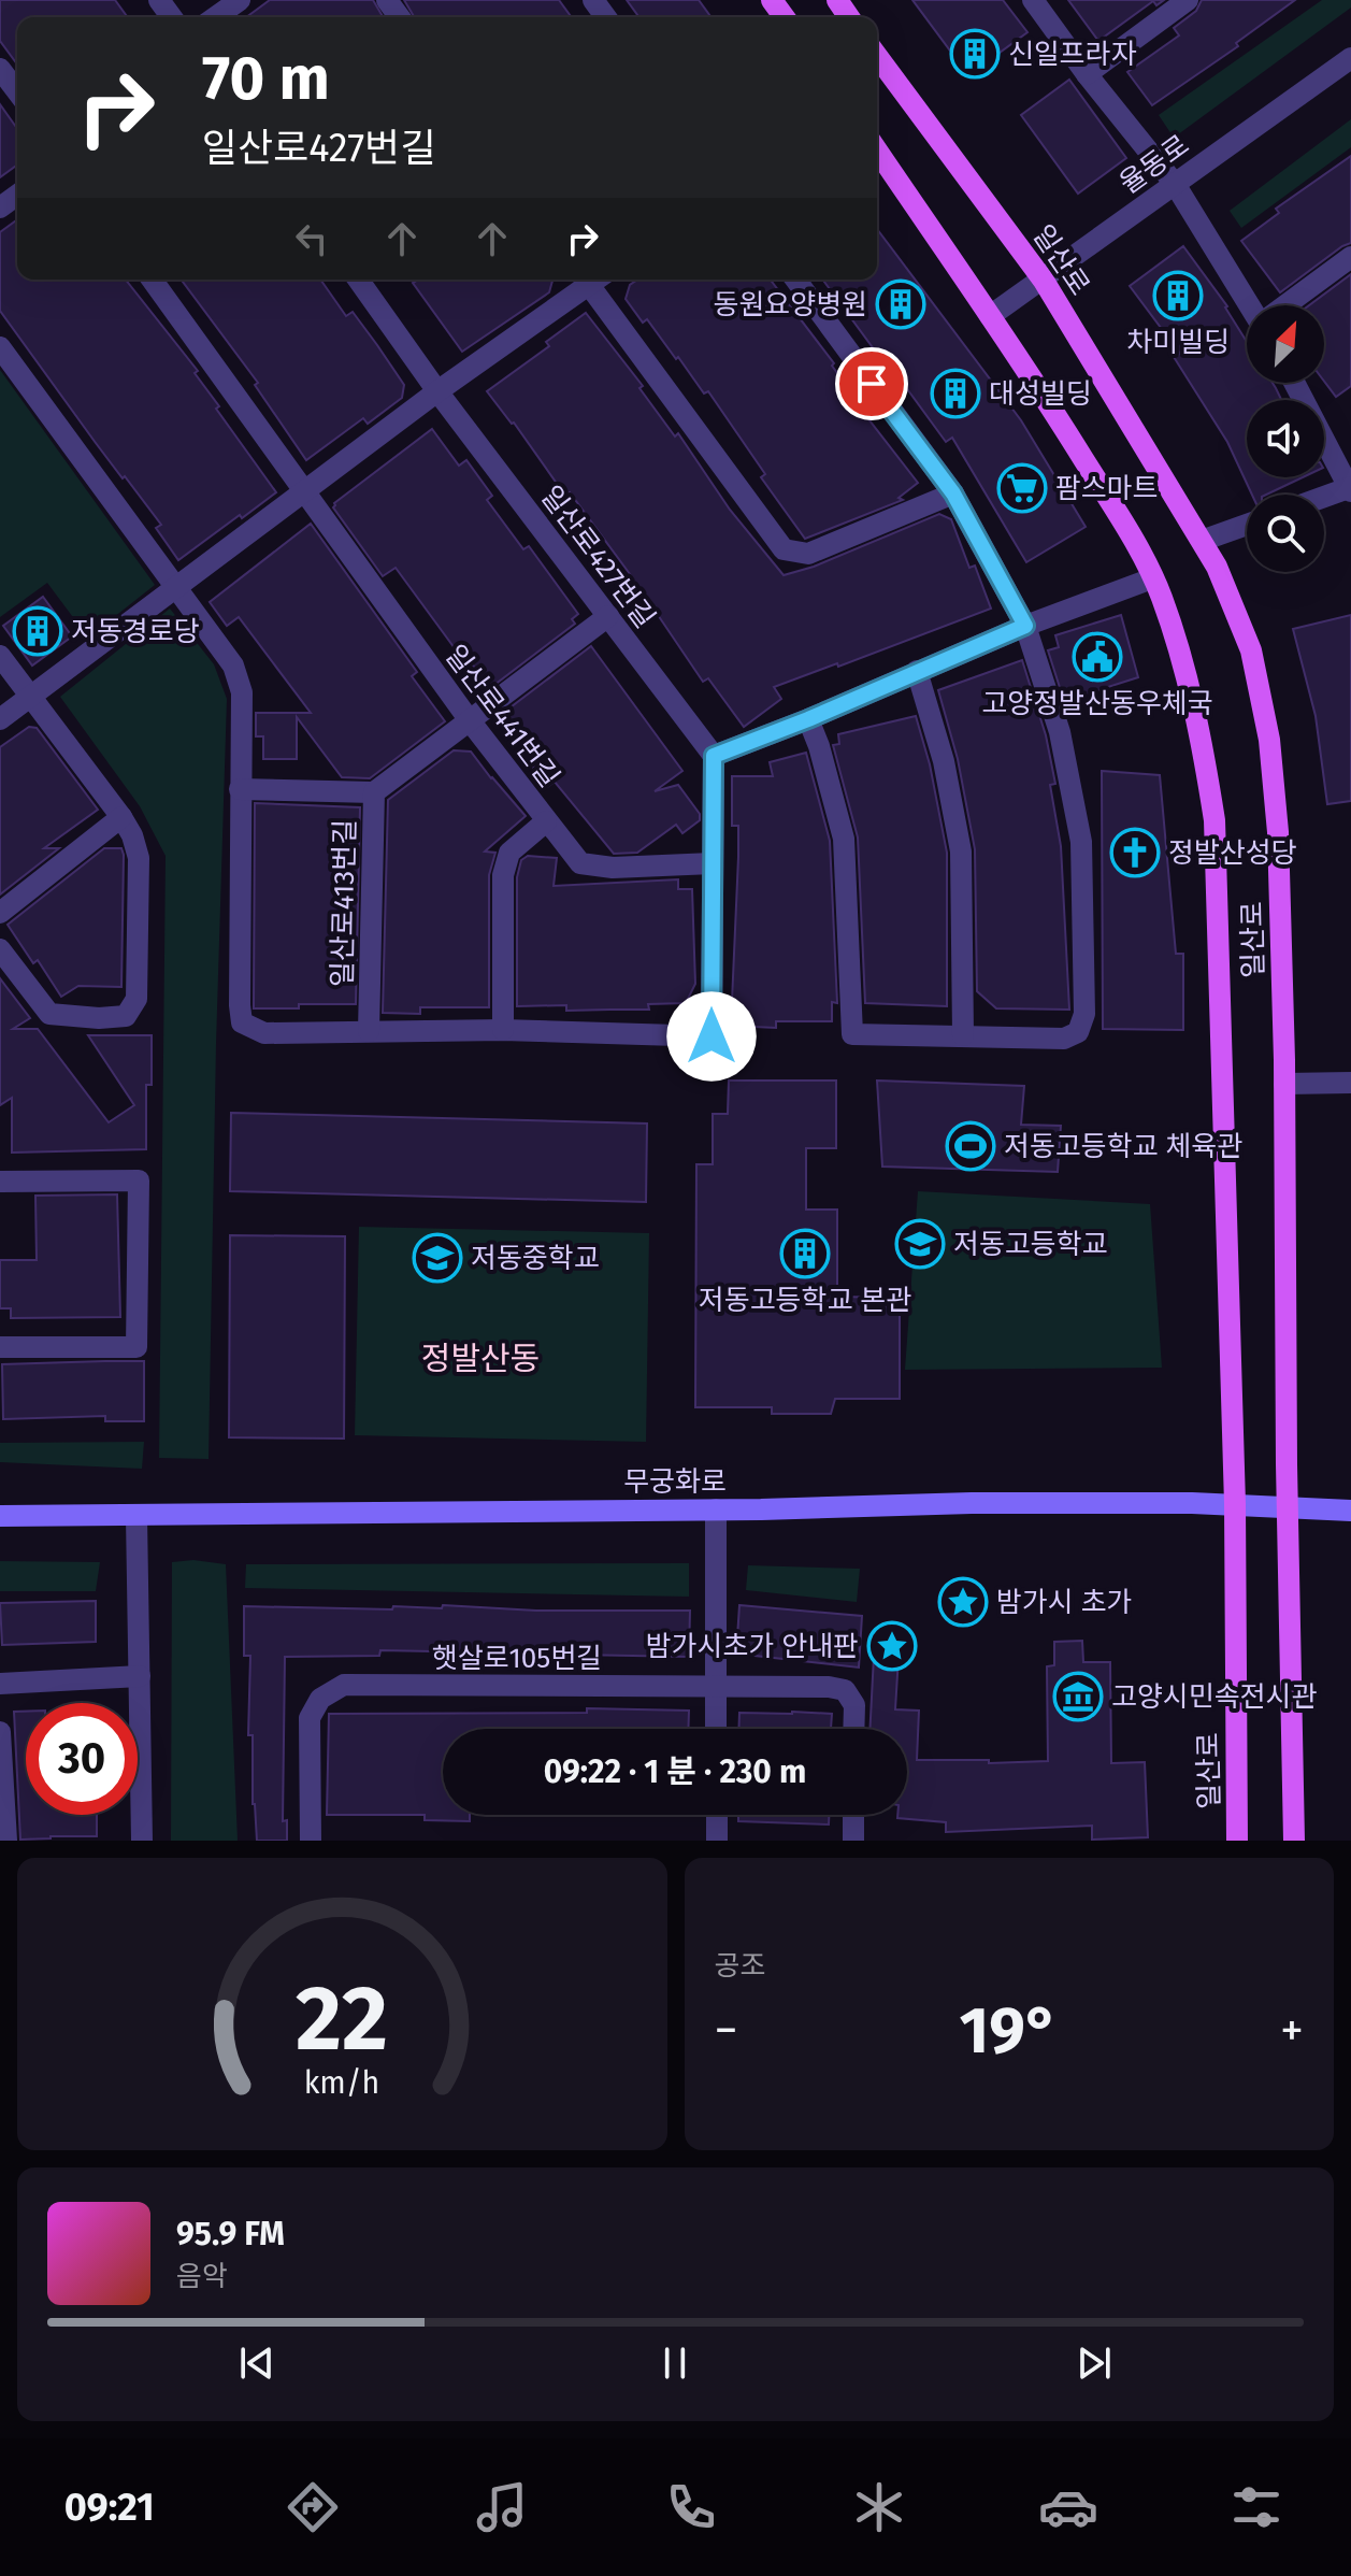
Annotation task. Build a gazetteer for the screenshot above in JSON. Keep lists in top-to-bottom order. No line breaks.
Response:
{"streets":{"main road":["일산로","무궁화로"],"street":["율동로","일산로427번길","일산로441번길","일산로413번길","햇살로105번길"]},"crossings":[["율동로","일산로"],["일산로","무궁화로"],["일산로427번길","일산로413번길"],["일산로441번길","일산로413번길"]],"districts":["정발산동"],"places":{"building":["신일프라자","차미빌딩","동원요양병원","대성빌딩","저동경로당","저동고등학교 본관"],"supermarket":["팜스마트"],"public building":["고양정발산동우체국"],"church":["정발산성당"],"sports":["저동고등학교 체육관"],"school or university":["저동고등학교","저동중학교"],"place":["밤가시 초가","밤가시초가 안내판"],"museum":["고양시민속전시관"]},"north":"top right","page":{"turn":["70 m","일산로427번길"],"limit":"30","trip":"09:22 · 1 분 · 230 m","tile":"공조","heat":["−","19°","+"],"song":["95.9 FM","음악"],"tabs":"09:21","gauge":["22","km/h"]}}
